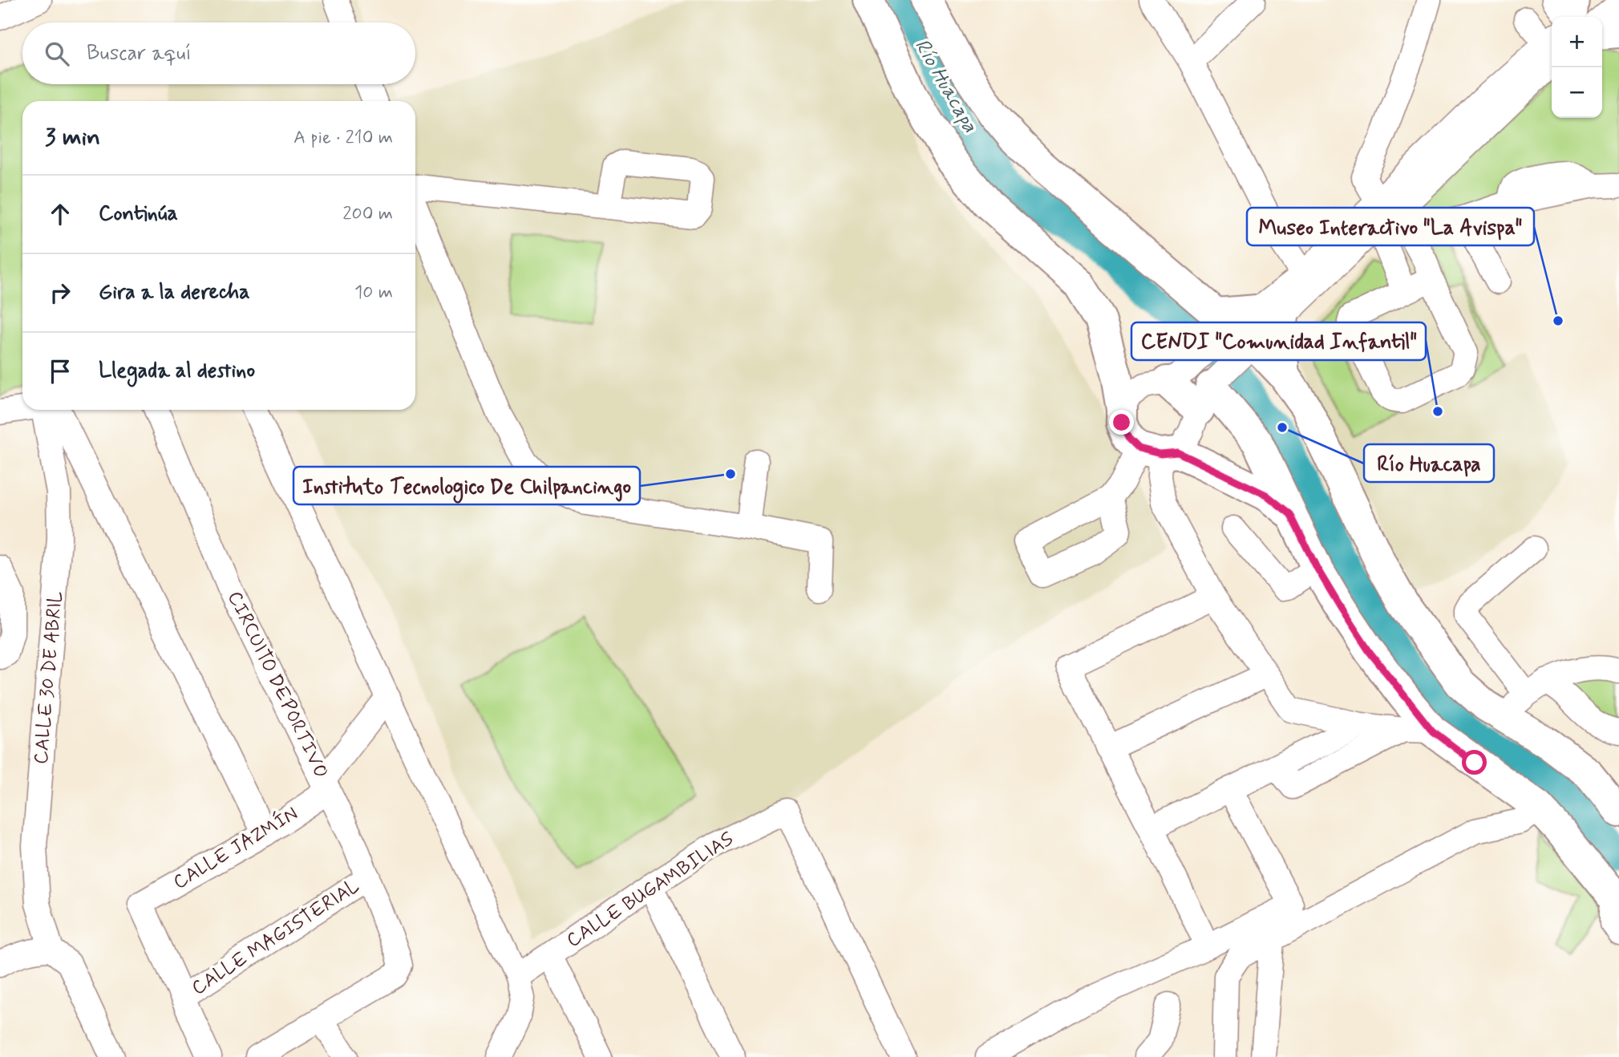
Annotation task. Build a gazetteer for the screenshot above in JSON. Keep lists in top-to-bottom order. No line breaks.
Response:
{"streets":{"street":["CALLE 30 DE ABRIL","CIRCUITO DEPORTIVO","CALLE JAZMÍN","CALLE BUGAMBILIAS","CALLE MAGISTERIAL"]},"crossings":[["CIRCUITO DEPORTIVO","CALLE JAZMÍN"],["CIRCUITO DEPORTIVO","CALLE MAGISTERIAL"],["CALLE JAZMÍN","CALLE MAGISTERIAL"]],"water":["Río Huacapa"],"places":["Museo Interactivo \"La Avispa\"","CENDI \"Comunidad Infantil\"","Río Huacapa","Instituto Tecnologico De Chilpancingo"],"page":{"map_buttons":["+","−"],"search":"Buscar aquí","heading":["3 min","A pie · 210 m"],"list":[["Continúa","200 m"],["Gira a la derecha","10 m"],"Llegada al destino"]}}
